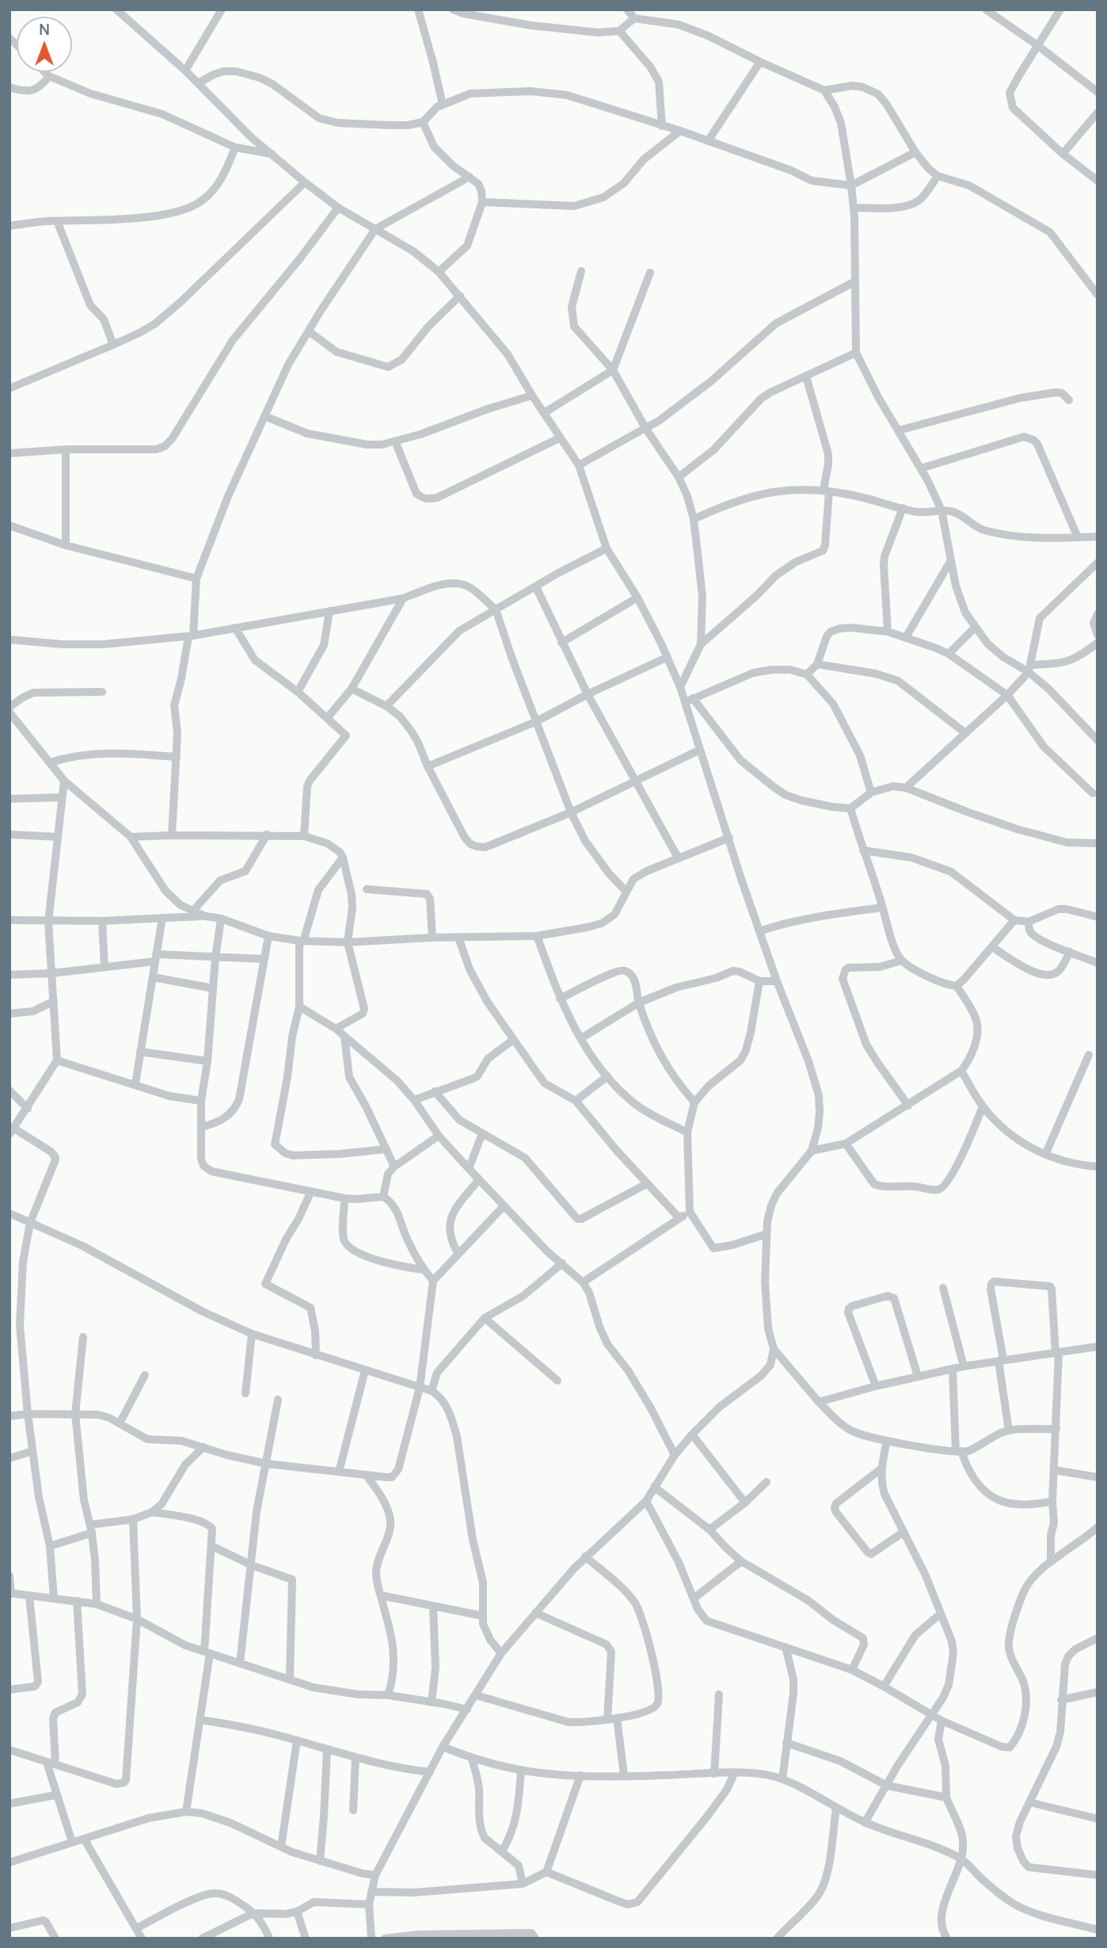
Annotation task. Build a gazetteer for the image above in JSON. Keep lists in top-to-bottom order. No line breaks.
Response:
{"north":"top"}
